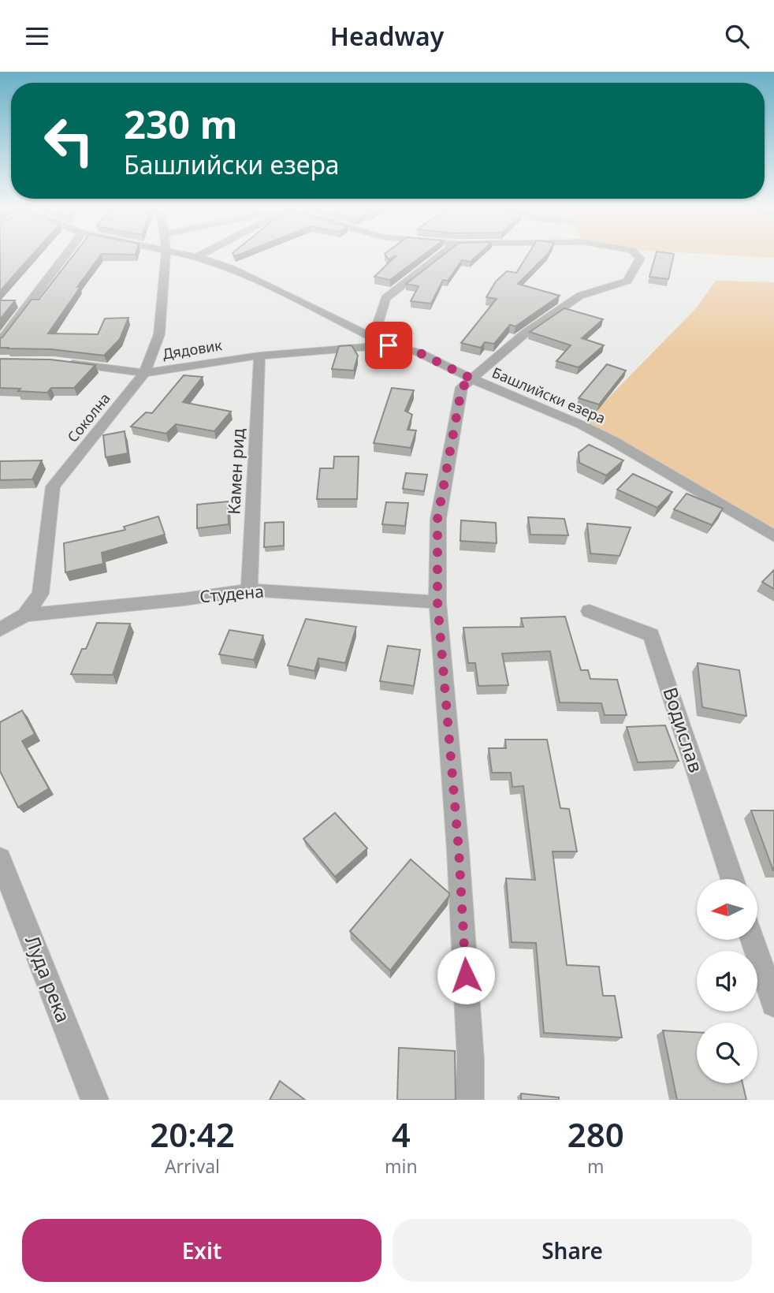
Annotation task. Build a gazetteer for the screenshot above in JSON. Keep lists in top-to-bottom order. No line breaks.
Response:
{"streets":{"street":["Дядовик","Башлийски езера","Соколна","Камен рид","Студена","Водислав","Луда река"]},"crossings":[["Дядовик","Башлийски езера"],["Дядовик","Соколна"],["Дядовик","Камен рид"],["Соколна","Студена"],["Камен рид","Студена"]],"north":"left","page":{"header":"Headway","turn":["230 m","Башлийски езера"],"eta":["20:42","Arrival","4","min","280","m"],"buttons":["Exit","Share"]}}
